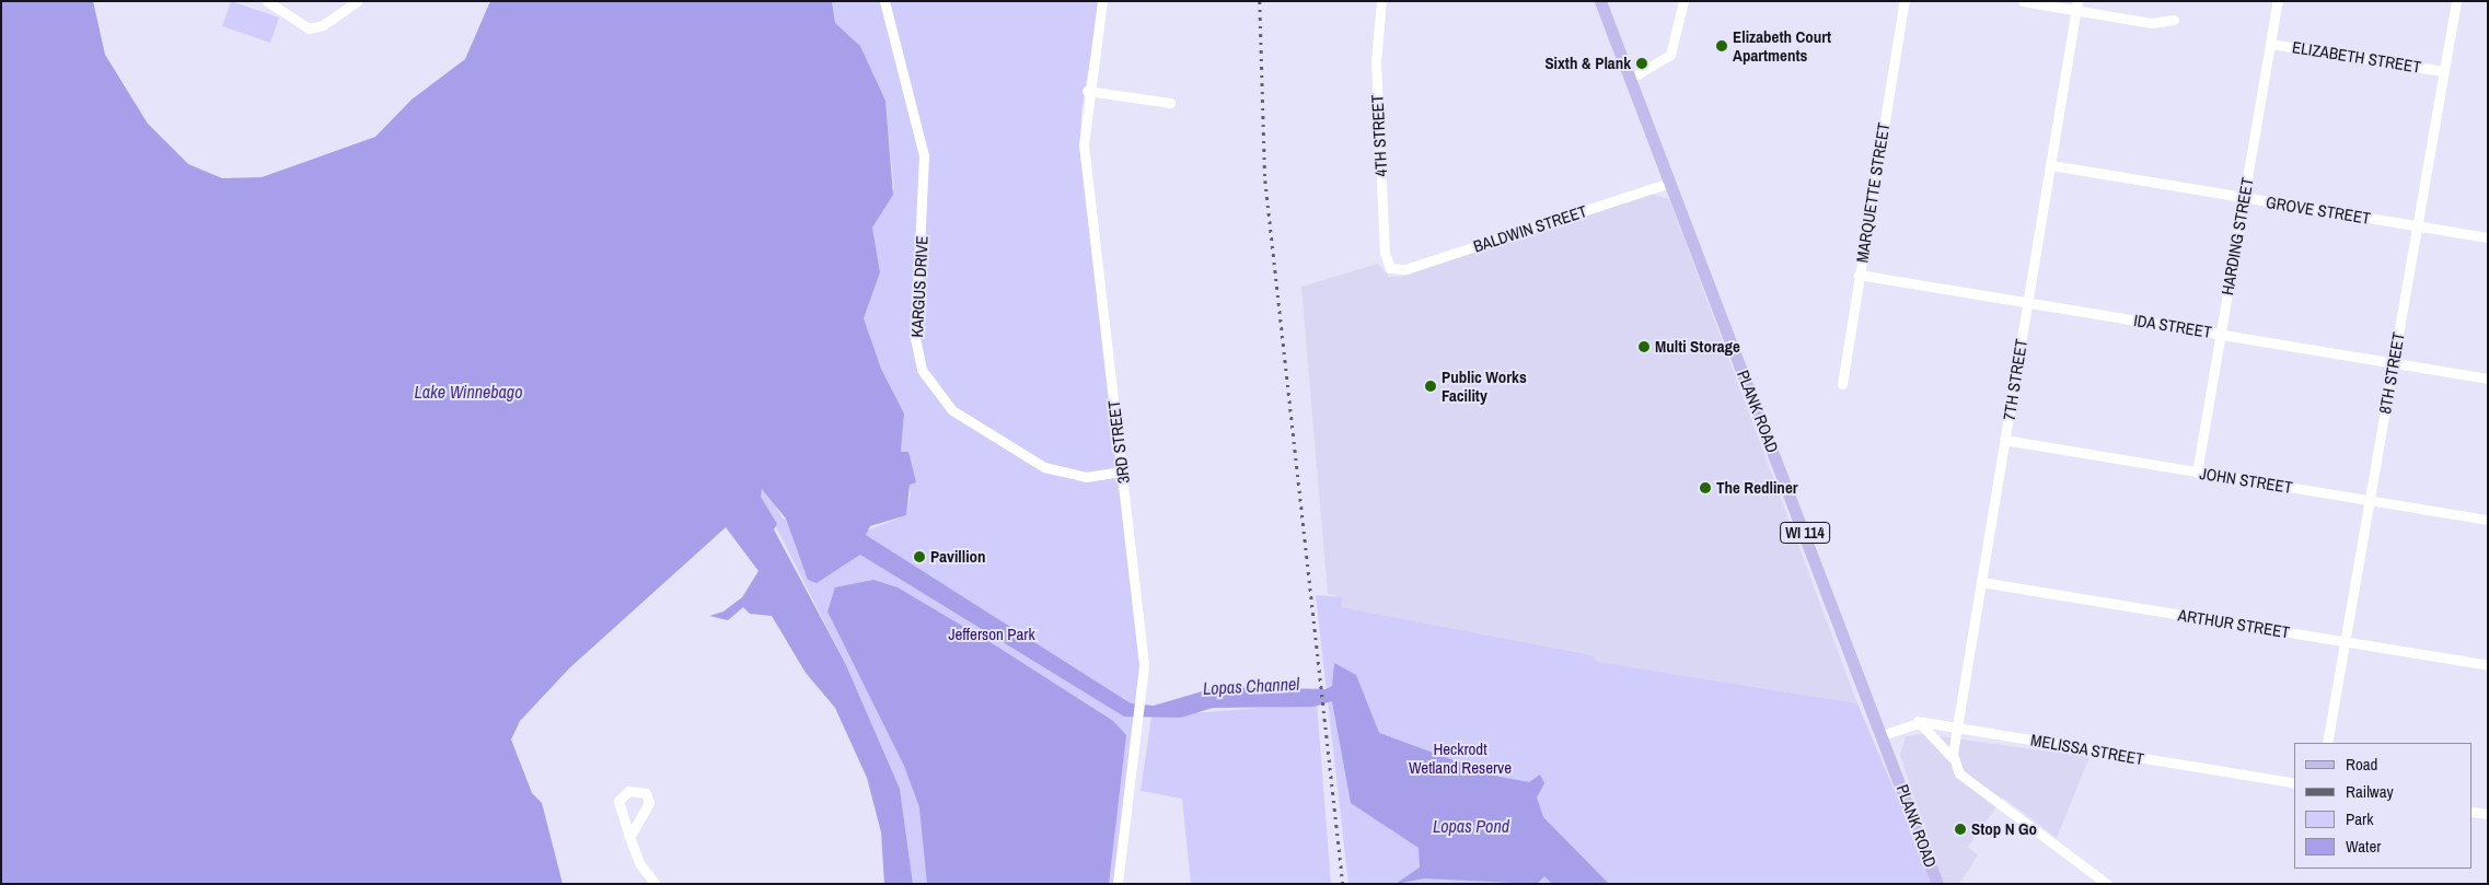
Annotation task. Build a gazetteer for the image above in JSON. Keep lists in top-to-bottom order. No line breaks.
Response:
{"streets":{"main road":["PLANK ROAD","WI 114"],"street":["ELIZABETH STREET","4TH STREET","MARQUETTE STREET","GROVE STREET","BALDWIN STREET","HARDING STREET","KARGUS DRIVE","IDA STREET","8TH STREET","7TH STREET","3RD STREET","JOHN STREET","ARTHUR STREET","MELISSA STREET"]},"crossings":[["ELIZABETH STREET","HARDING STREET"],["ELIZABETH STREET","8TH STREET"],["4TH STREET","BALDWIN STREET"],["MARQUETTE STREET","IDA STREET"],["GROVE STREET","HARDING STREET"],["GROVE STREET","8TH STREET"],["GROVE STREET","7TH STREET"],["BALDWIN STREET","PLANK ROAD"],["HARDING STREET","IDA STREET"],["HARDING STREET","JOHN STREET"],["KARGUS DRIVE","3RD STREET"],["IDA STREET","8TH STREET"],["IDA STREET","7TH STREET"],["8TH STREET","JOHN STREET"],["8TH STREET","ARTHUR STREET"],["7TH STREET","JOHN STREET"],["7TH STREET","ARTHUR STREET"],["7TH STREET","MELISSA STREET"]],"water":["Lake Winnebago","Lopas Channel","Lopas Pond"],"parks":["Jefferson Park","Heckrodt Wetland Reserve"],"places":["Elizabeth Court Apartments","Sixth & Plank","Multi Storage","Public Works Facility","The Redliner","Pavillion","Stop N Go"],"legend":["Road","Railway","Park","Water"]}
